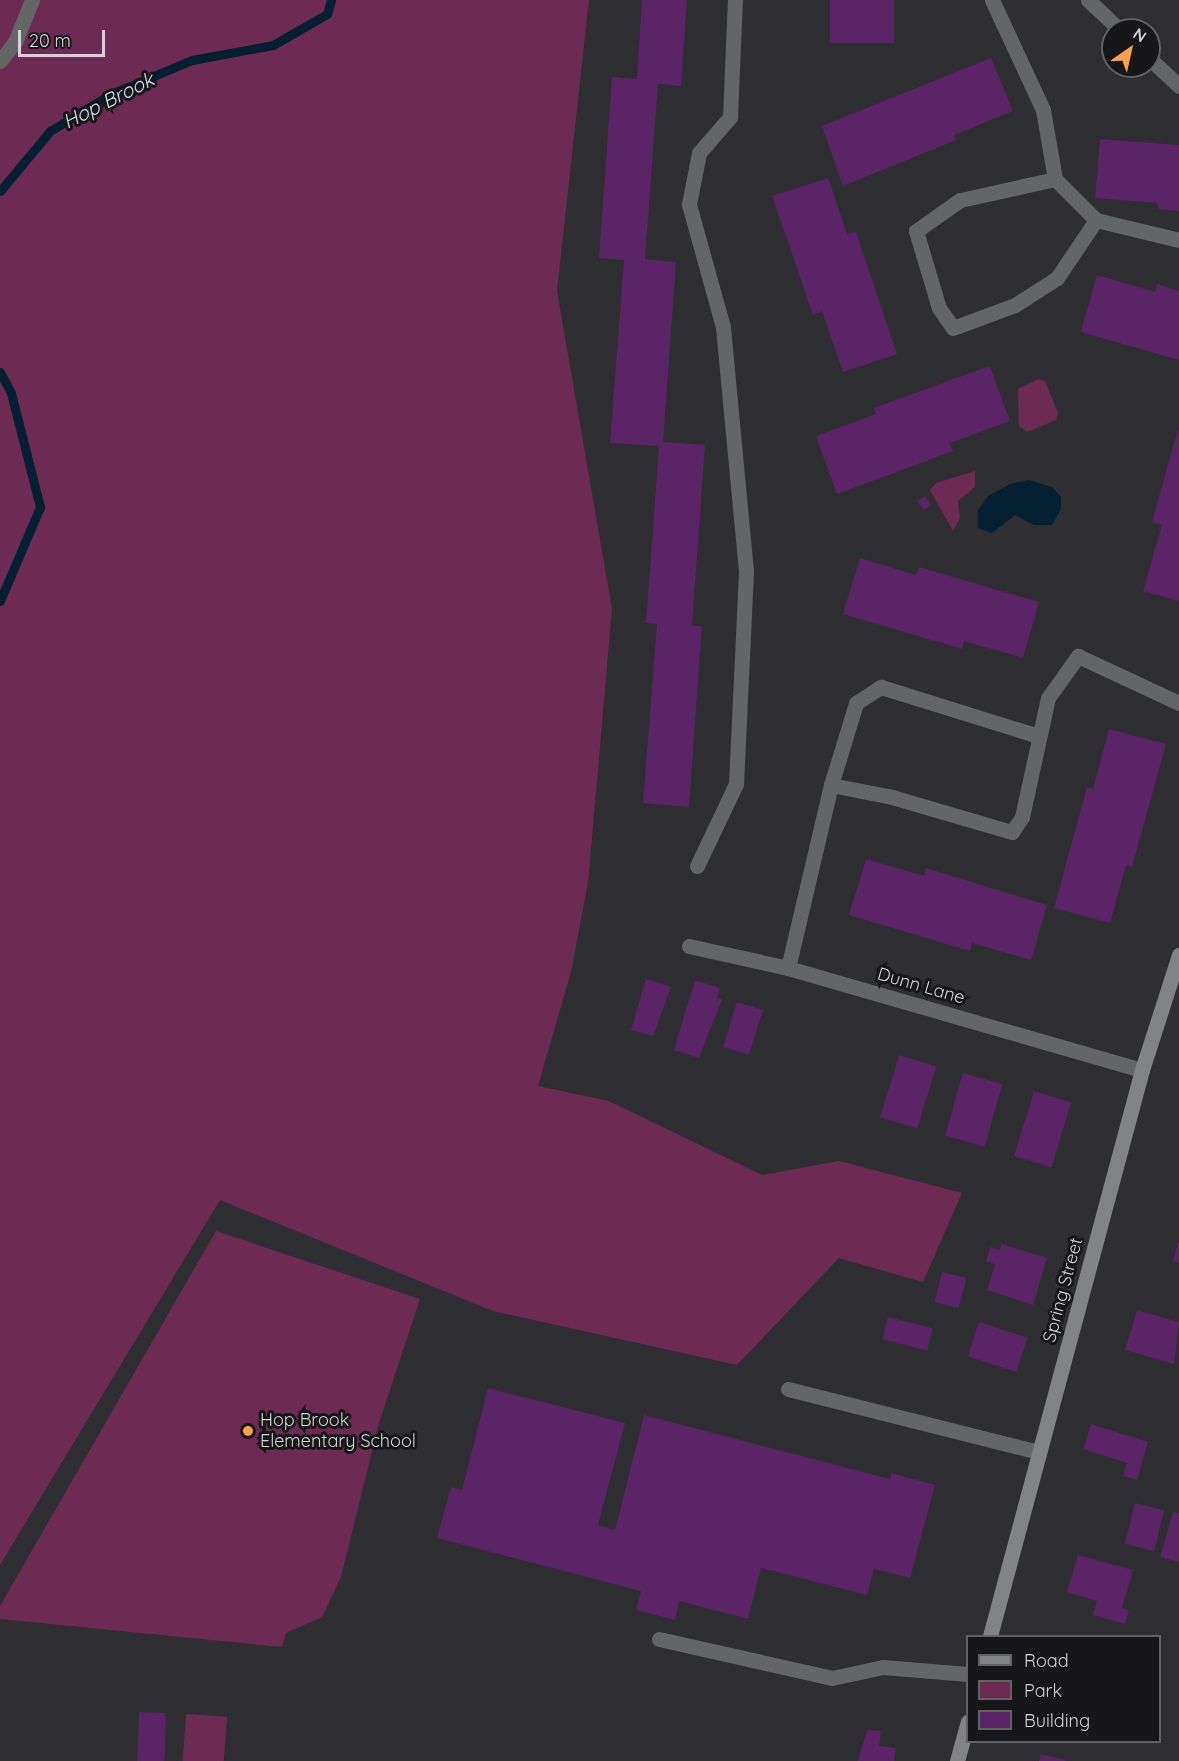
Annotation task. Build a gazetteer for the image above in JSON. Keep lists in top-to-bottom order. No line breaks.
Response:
{"streets":{"main road":["Spring Street"],"street":["Dunn Lane"]},"crossings":[["Dunn Lane","Spring Street"]],"water":["Hop Brook"],"places":["Hop Brook Elementary School"],"legend":["Road","Park","Building"],"scale_bar":"20 m","north":"top right"}
